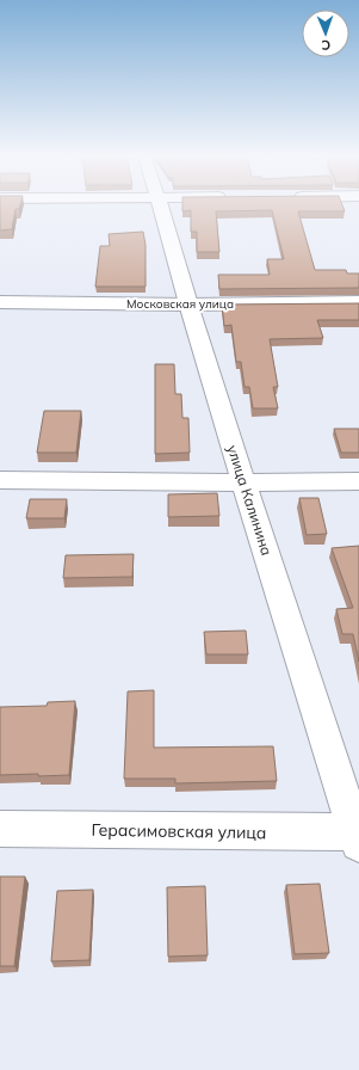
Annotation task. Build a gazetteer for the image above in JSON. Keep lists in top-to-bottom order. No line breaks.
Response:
{"streets":{"street":["Московская улица","улица Калинина","Герасимовская улица"]},"crossings":[["Московская улица","улица Калинина"],["улица Калинина","Герасимовская улица"]],"north":"bottom"}
